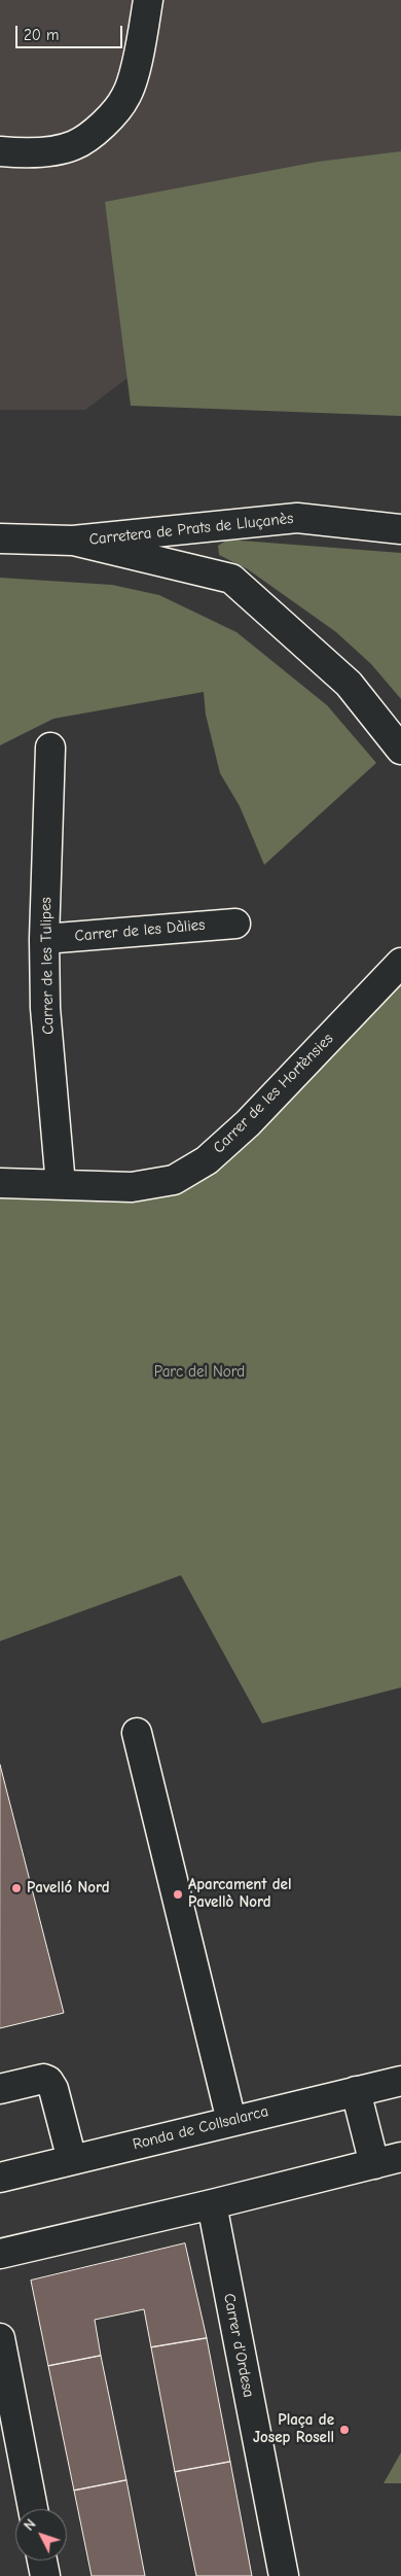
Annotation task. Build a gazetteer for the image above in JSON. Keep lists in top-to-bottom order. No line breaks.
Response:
{"streets":{"street":["Carretera de Prats de Lluçanès","Carrer de les Dàlies","Carrer de les Tulipes","Carrer de les Hortènsies","Ronda de Collsalarca","Carrer d'Ordesa"]},"crossings":[["Carrer de les Dàlies","Carrer de les Tulipes"],["Carrer de les Tulipes","Carrer de les Hortènsies"]],"parks":["Parc del Nord"],"places":["Pavelló Nord","Aparcament del Pavellò Nord","Plaça de Josep Rosell"],"scale_bar":"20 m","north":"top left"}
